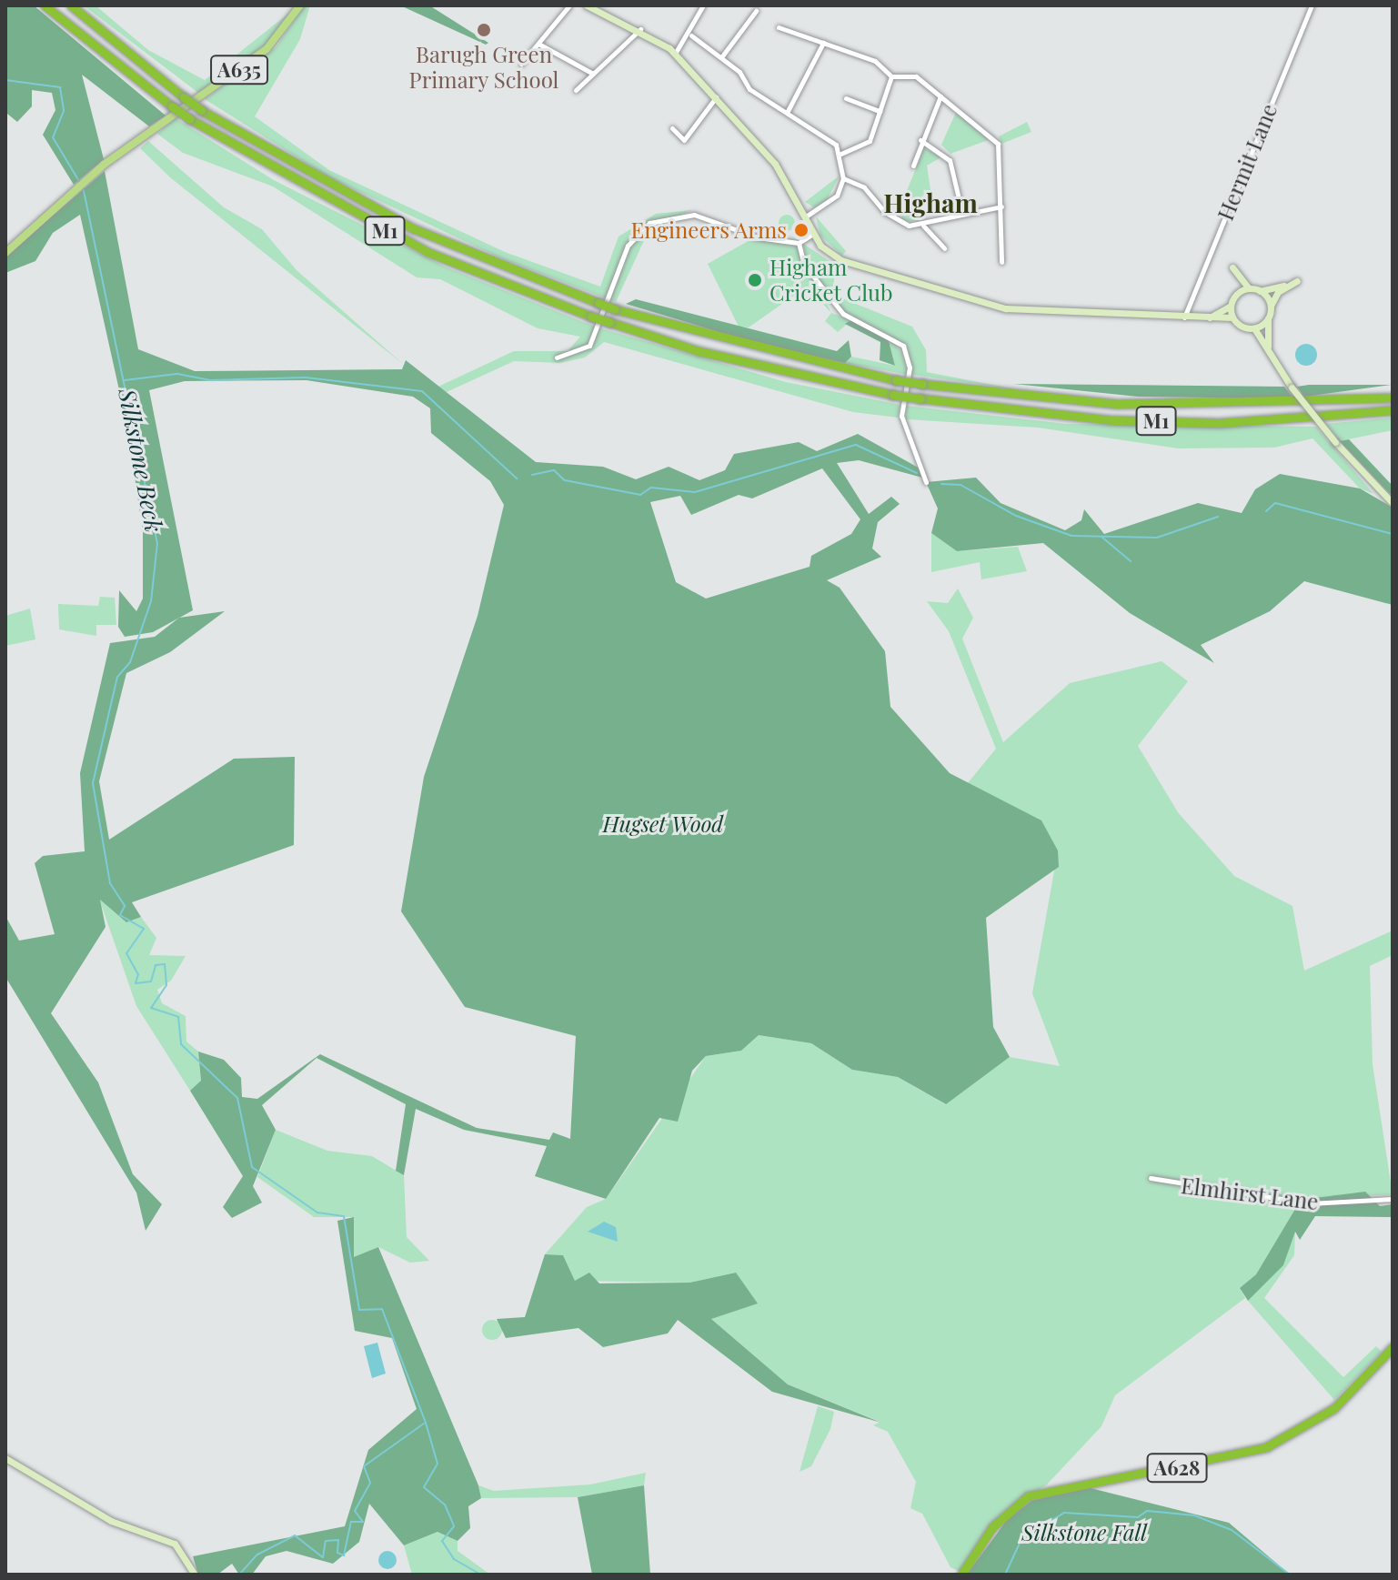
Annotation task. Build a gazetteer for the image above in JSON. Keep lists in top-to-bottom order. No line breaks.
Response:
{"streets":{"highway":["M1","A628"],"main road":["A635"],"street":["Hermit Lane","Elmhirst Lane"]},"districts":["Higham"],"water":["Silkstone Beck"],"parks":["Hugset Wood","Silkstone Fall"],"places":["Barugh Green Primary School","Engineers Arms","Higham Cricket Club"]}
